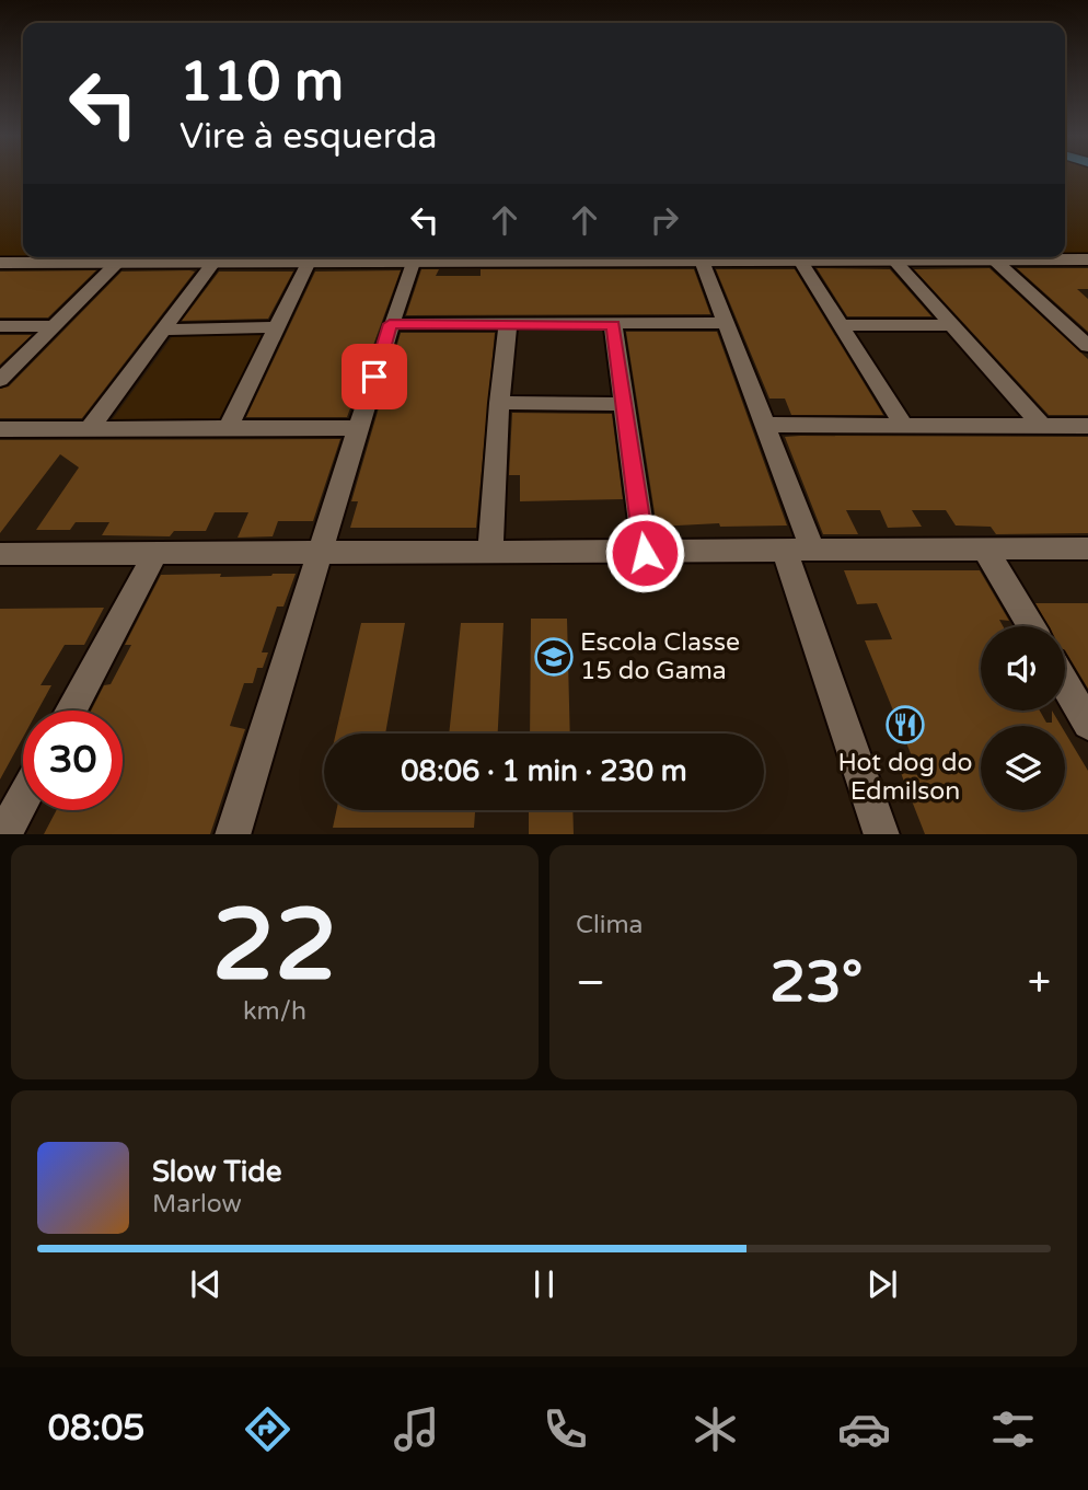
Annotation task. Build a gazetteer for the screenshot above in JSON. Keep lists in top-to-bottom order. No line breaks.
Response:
{"places":{"school or university":["Escola Classe 15 do Gama"],"restaurant":["Hot dog do Edmilson"]},"page":{"turn":["110 m","Vire à esquerda"],"limit":"30","trip":"08:06 · 1 min · 230 m","tile":[["22","km/h"],"Clima"],"heat":["−","23°","+"],"song":["Slow Tide","Marlow"],"tabs":"08:05"}}
